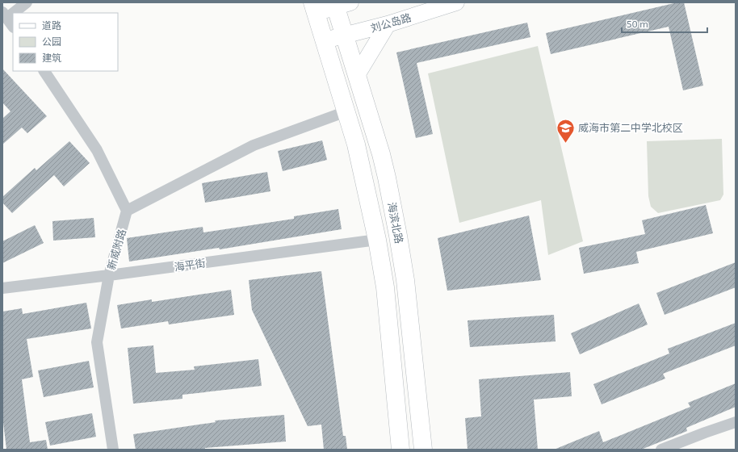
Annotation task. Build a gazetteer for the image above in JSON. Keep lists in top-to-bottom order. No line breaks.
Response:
{"streets":{"main road":["刘公岛路","海滨北路"],"street":["新威附路","海平街"]},"crossings":[["刘公岛路","海滨北路"],["海滨北路","海平街"],["新威附路","海平街"]],"places":{"school or university":["威海市第二中学北校区"]},"legend":["道路","公园","建筑"],"scale_bar":"50 m"}
